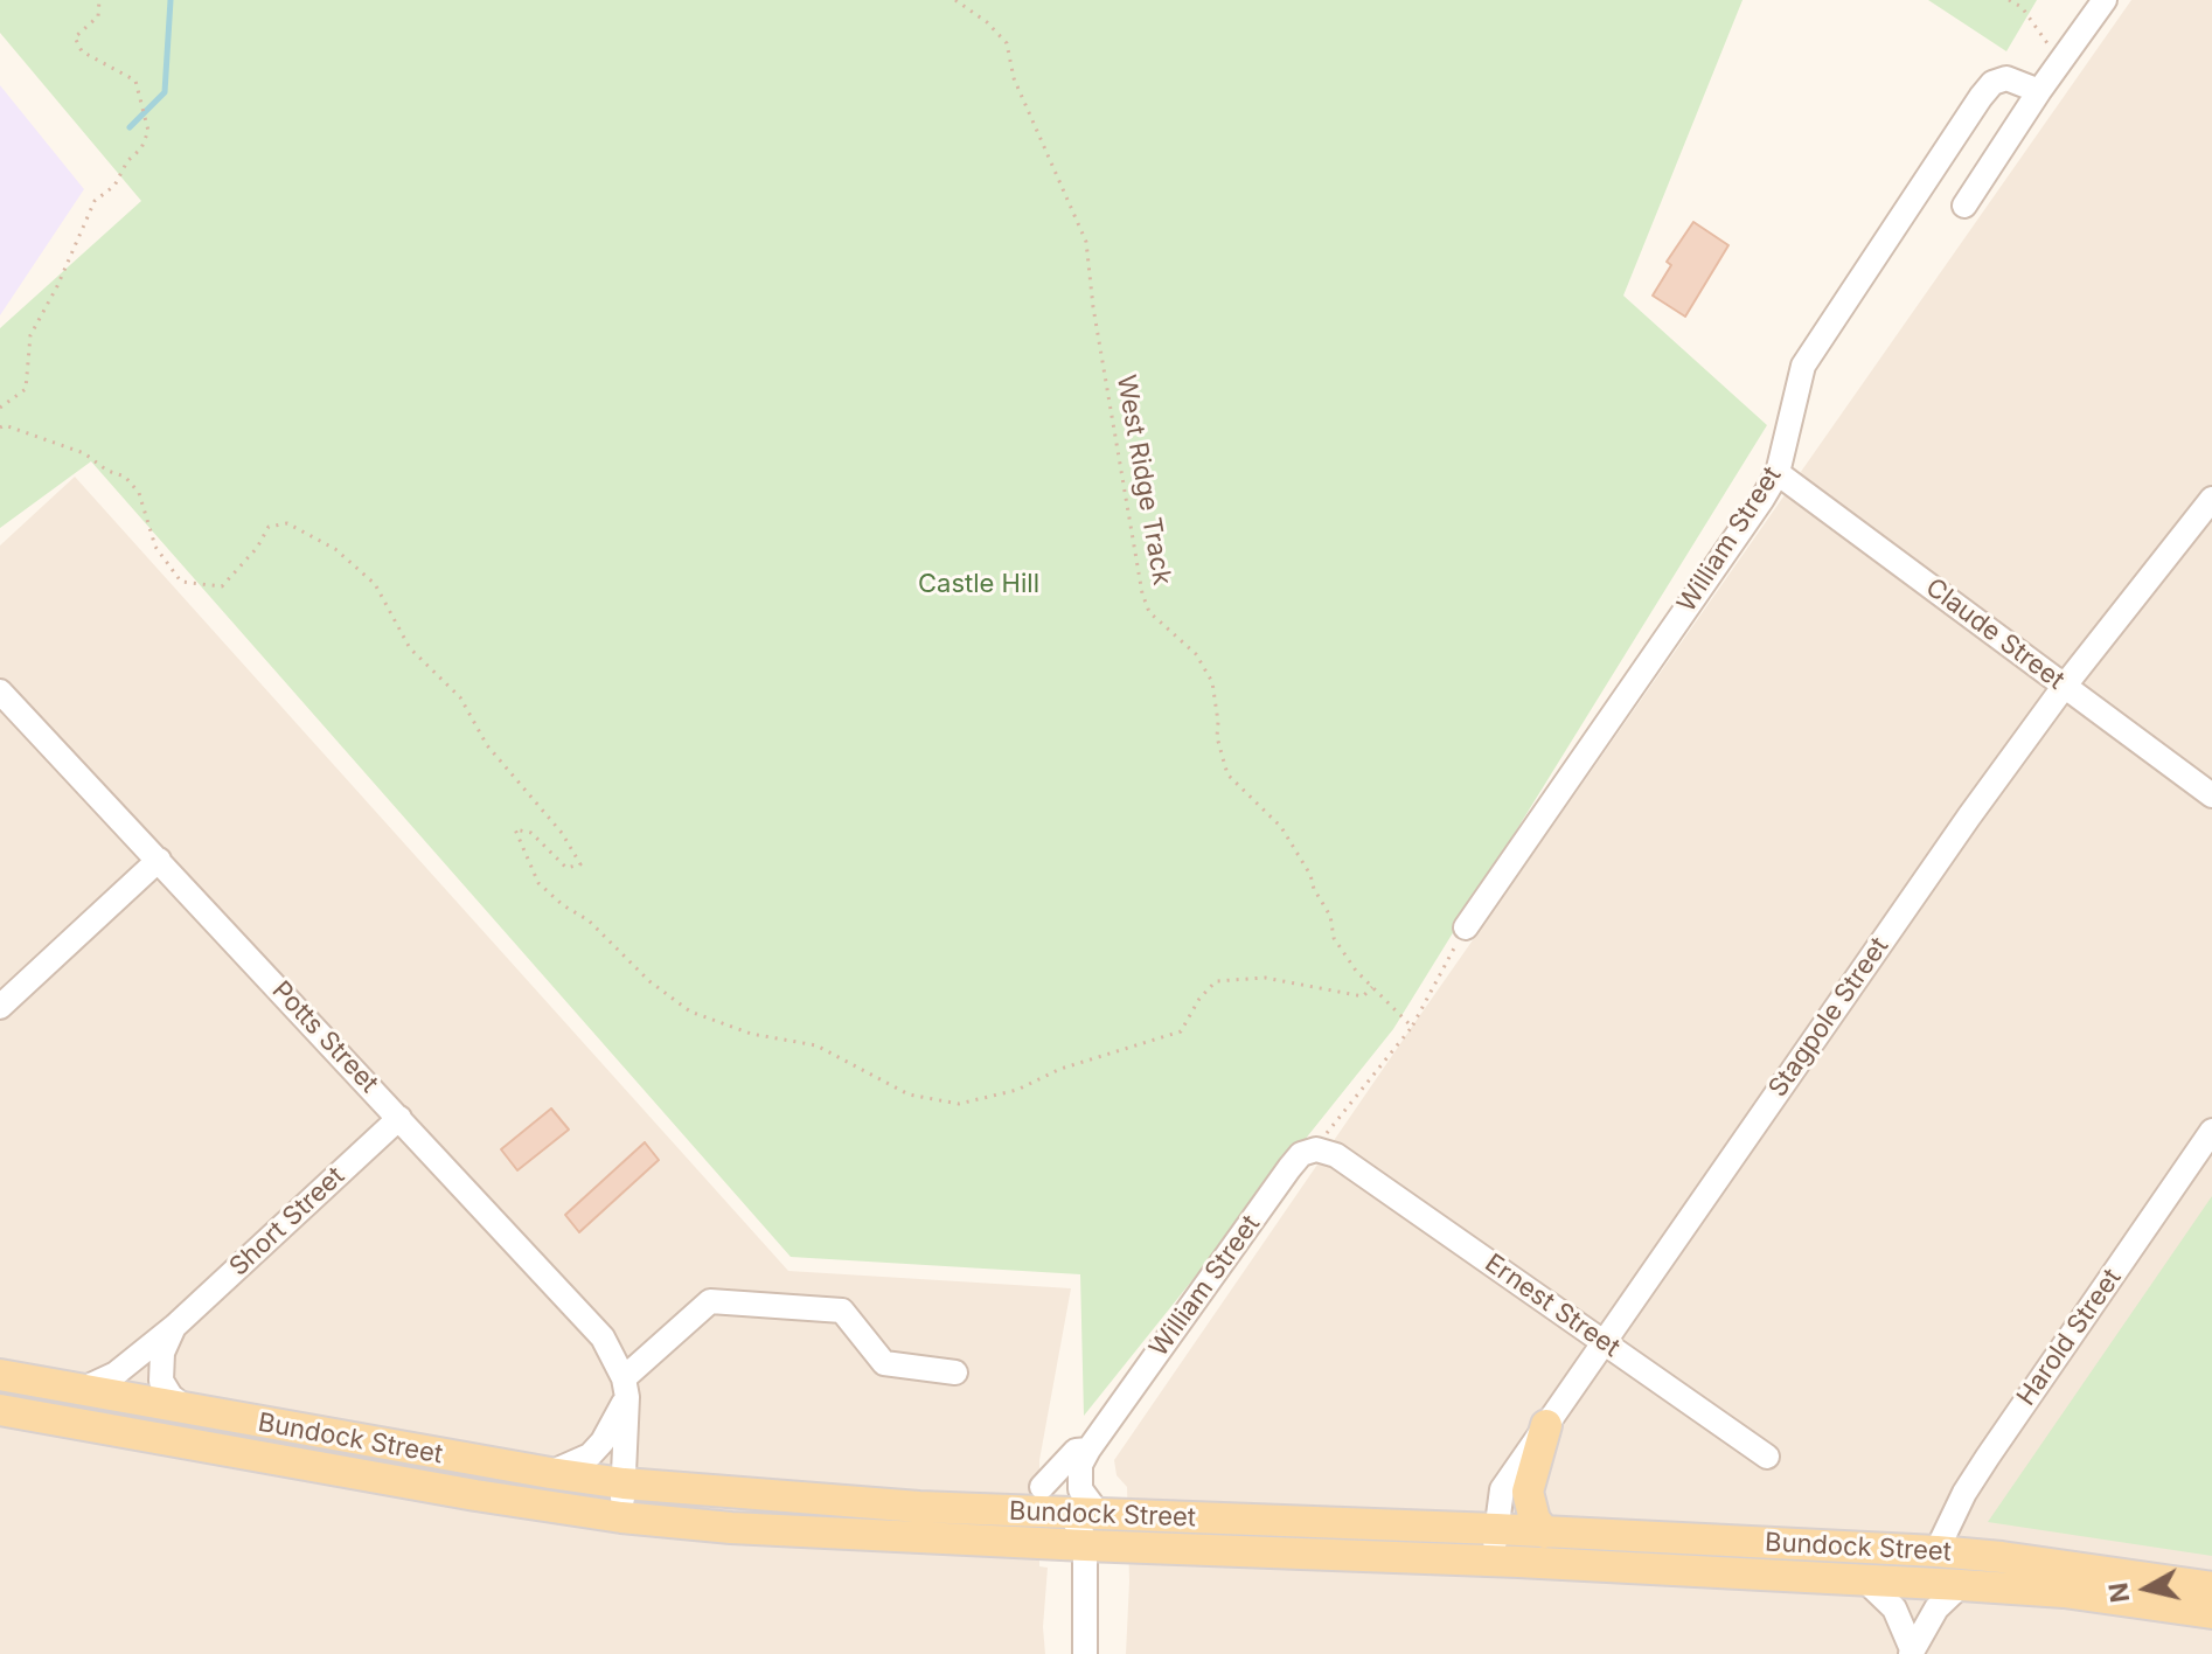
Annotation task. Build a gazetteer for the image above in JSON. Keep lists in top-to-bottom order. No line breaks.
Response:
{"streets":{"main road":["Bundock Street"],"street":["William Street","Claude Street","Stagpole Street","Potts Street","Short Street","Ernest Street","Harold Street"],"path":["West Ridge Track"]},"crossings":[["William Street","Claude Street"],["William Street","Ernest Street"],["William Street","Bundock Street"],["Claude Street","Stagpole Street"],["Stagpole Street","Ernest Street"],["Stagpole Street","Bundock Street"],["Potts Street","Short Street"],["Potts Street","Bundock Street"],["Short Street","Bundock Street"],["Harold Street","Bundock Street"]],"parks":["Castle Hill"],"north":"left"}
